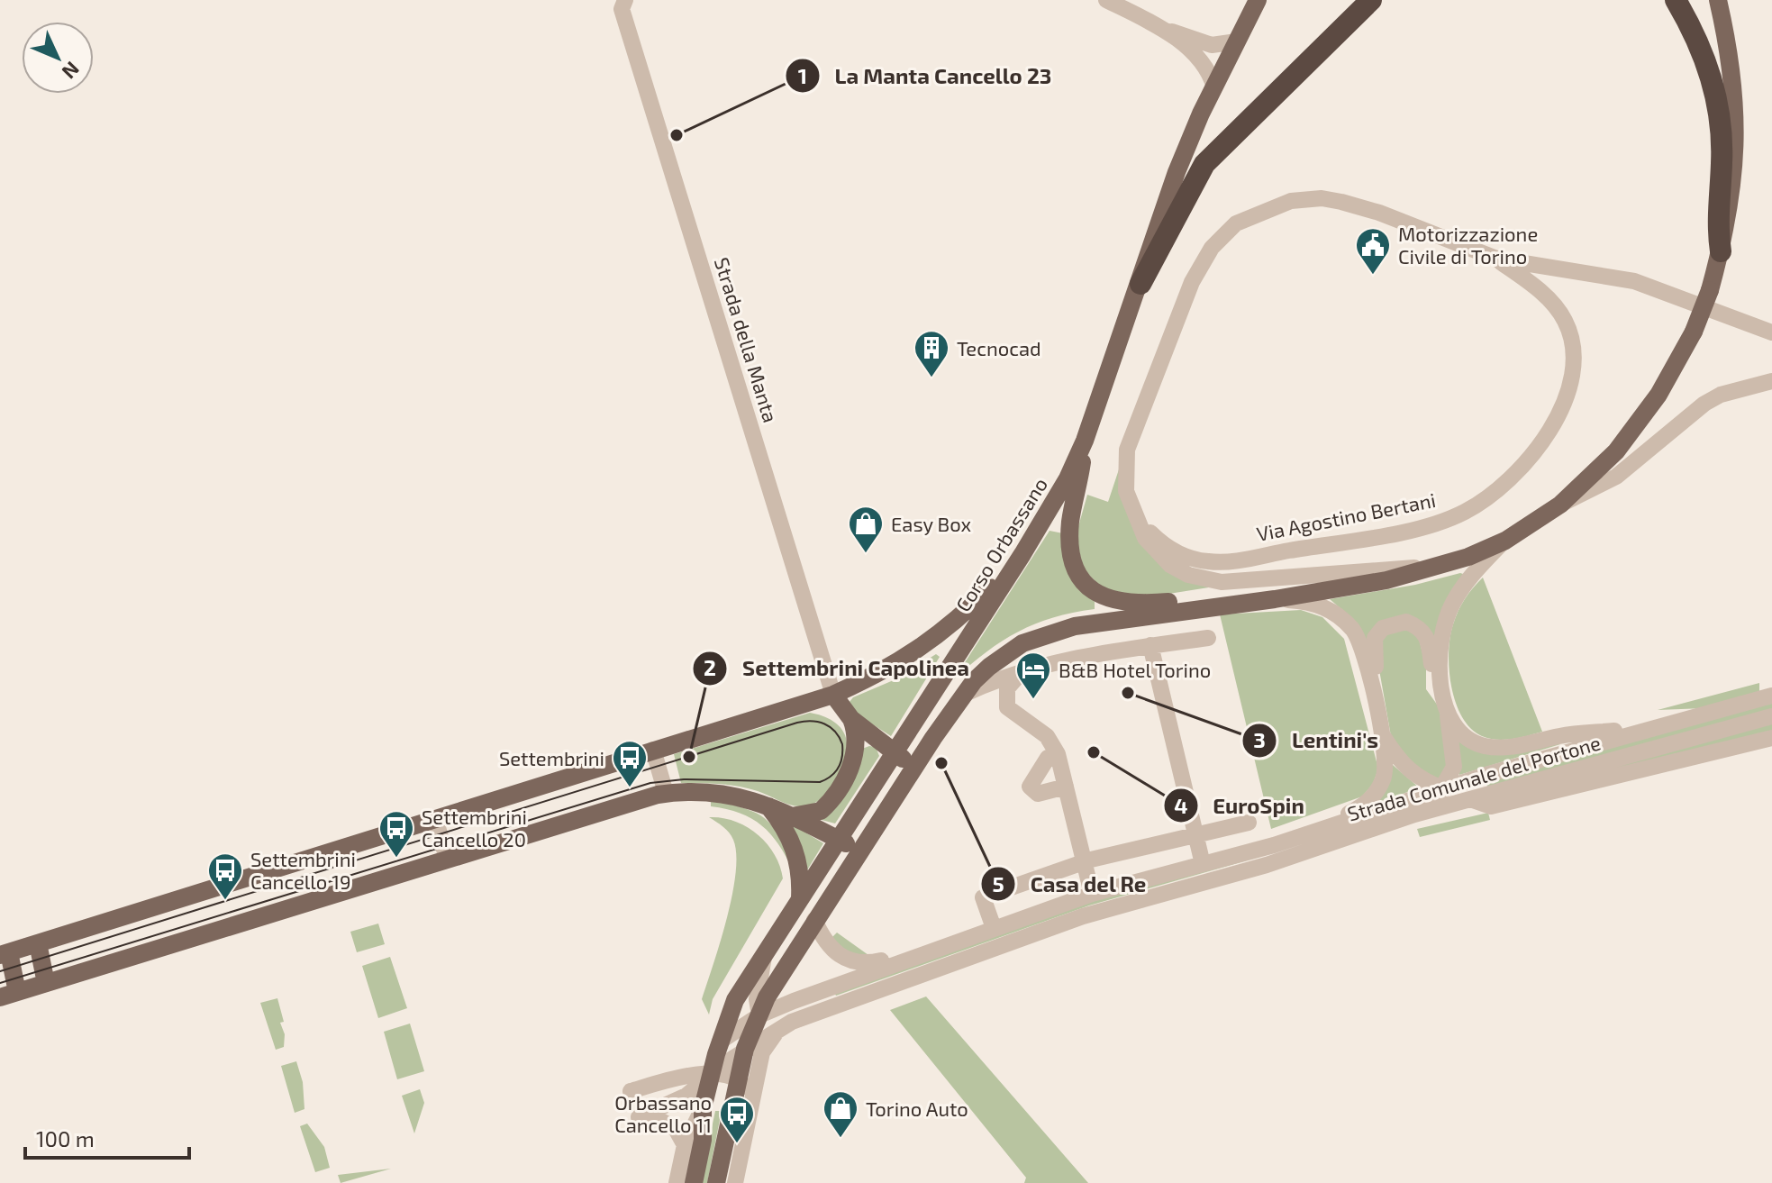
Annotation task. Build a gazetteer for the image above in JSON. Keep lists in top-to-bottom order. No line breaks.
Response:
{"streets":{"main road":["Corso Orbassano"],"street":["Strada della Manta","Via Agostino Bertani","Strada Comunale del Portone"]},"crossings":[["Corso Orbassano","Strada Comunale del Portone"]],"places":{"other":["La Manta Cancello 23","Lentini's","EuroSpin","Settembrini Capolinea","Casa del Re"],"public building":["Motorizzazione Civile di Torino"],"building":["Tecnocad"],"shop":["Easy Box","Torino Auto"],"hotel":["B&B Hotel Torino"],"bus stop":["Settembrini","Settembrini Cancello 20","Settembrini Cancello 19","Orbassano Cancello 11"]},"scale_bar":"100 m","north":"bottom right"}
